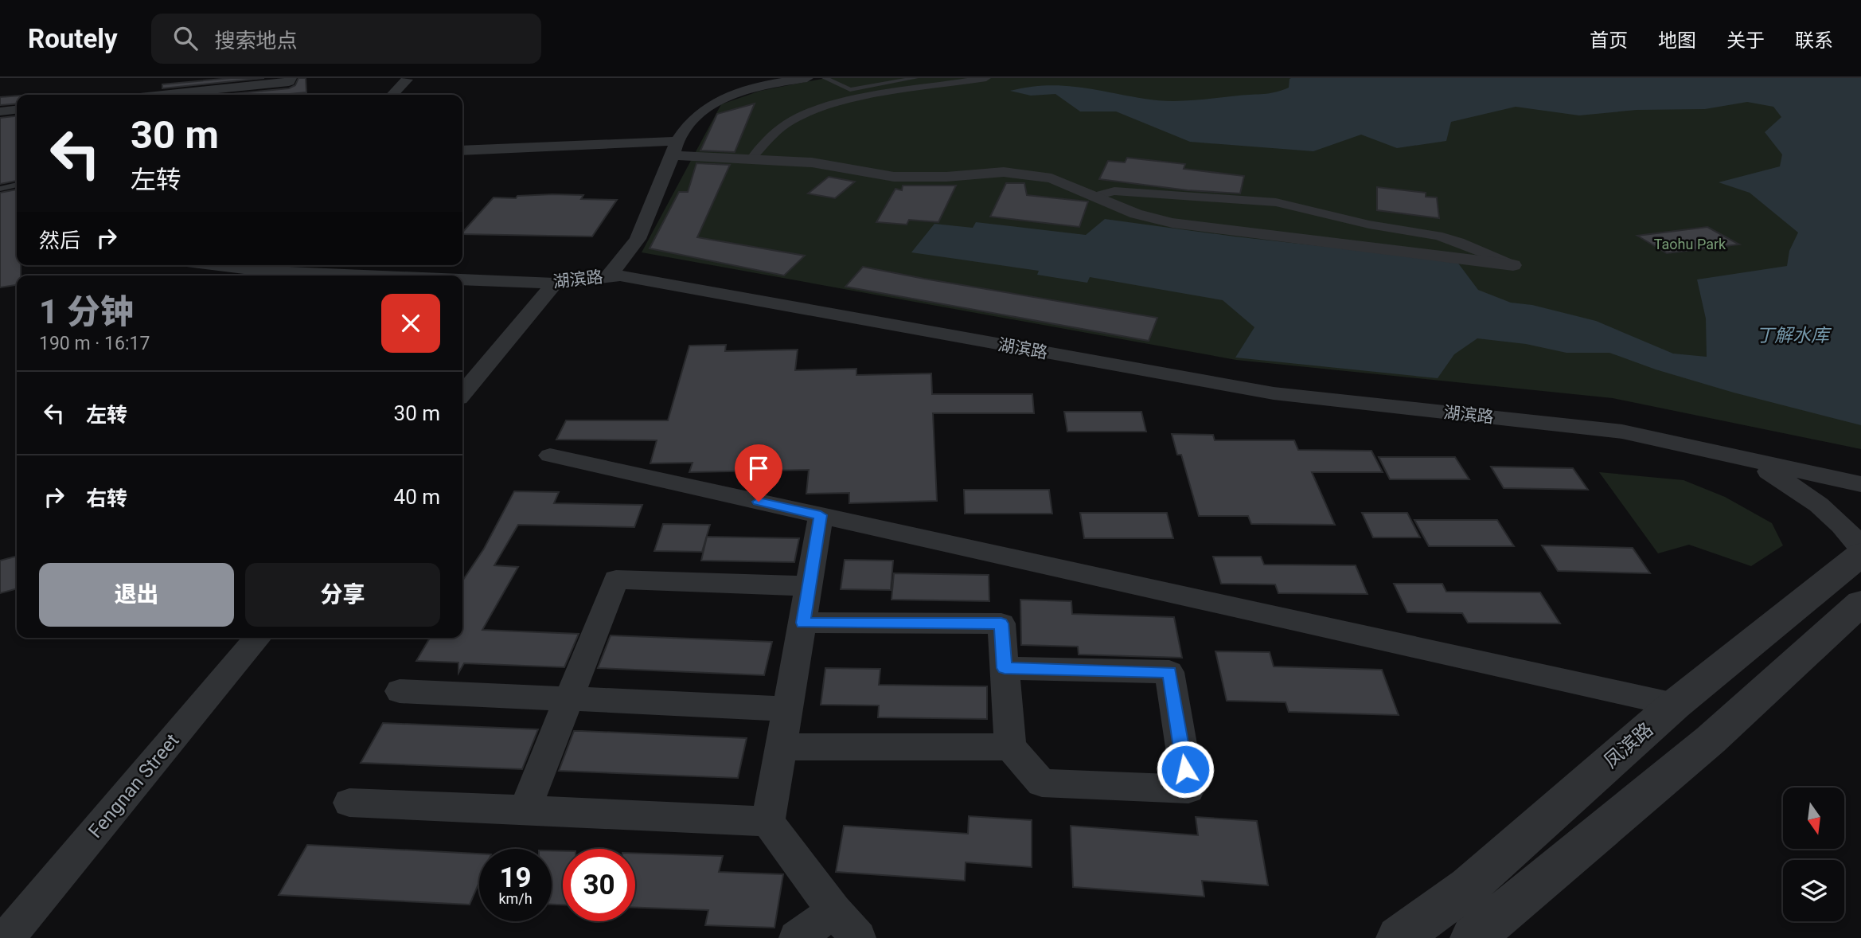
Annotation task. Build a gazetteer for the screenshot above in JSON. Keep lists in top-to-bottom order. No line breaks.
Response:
{"streets":{"street":["湖滨路","凤滨路","Fengnan Street"]},"water":["丁解水库"],"parks":["Taohu Park"],"north":"bottom","page":{"header":"Routely","search":"搜索地点","nav":["首页","地图","关于","联系"],"turn":["30 m","左转"],"then":"然后","heading":["1 分钟","190 m · 16:17"],"list":[{"name":"左转","value":"30 m"},{"name":"右转","value":"40 m"}],"buttons":["退出","分享"],"speed":"19 km/h","limit":"30"}}
